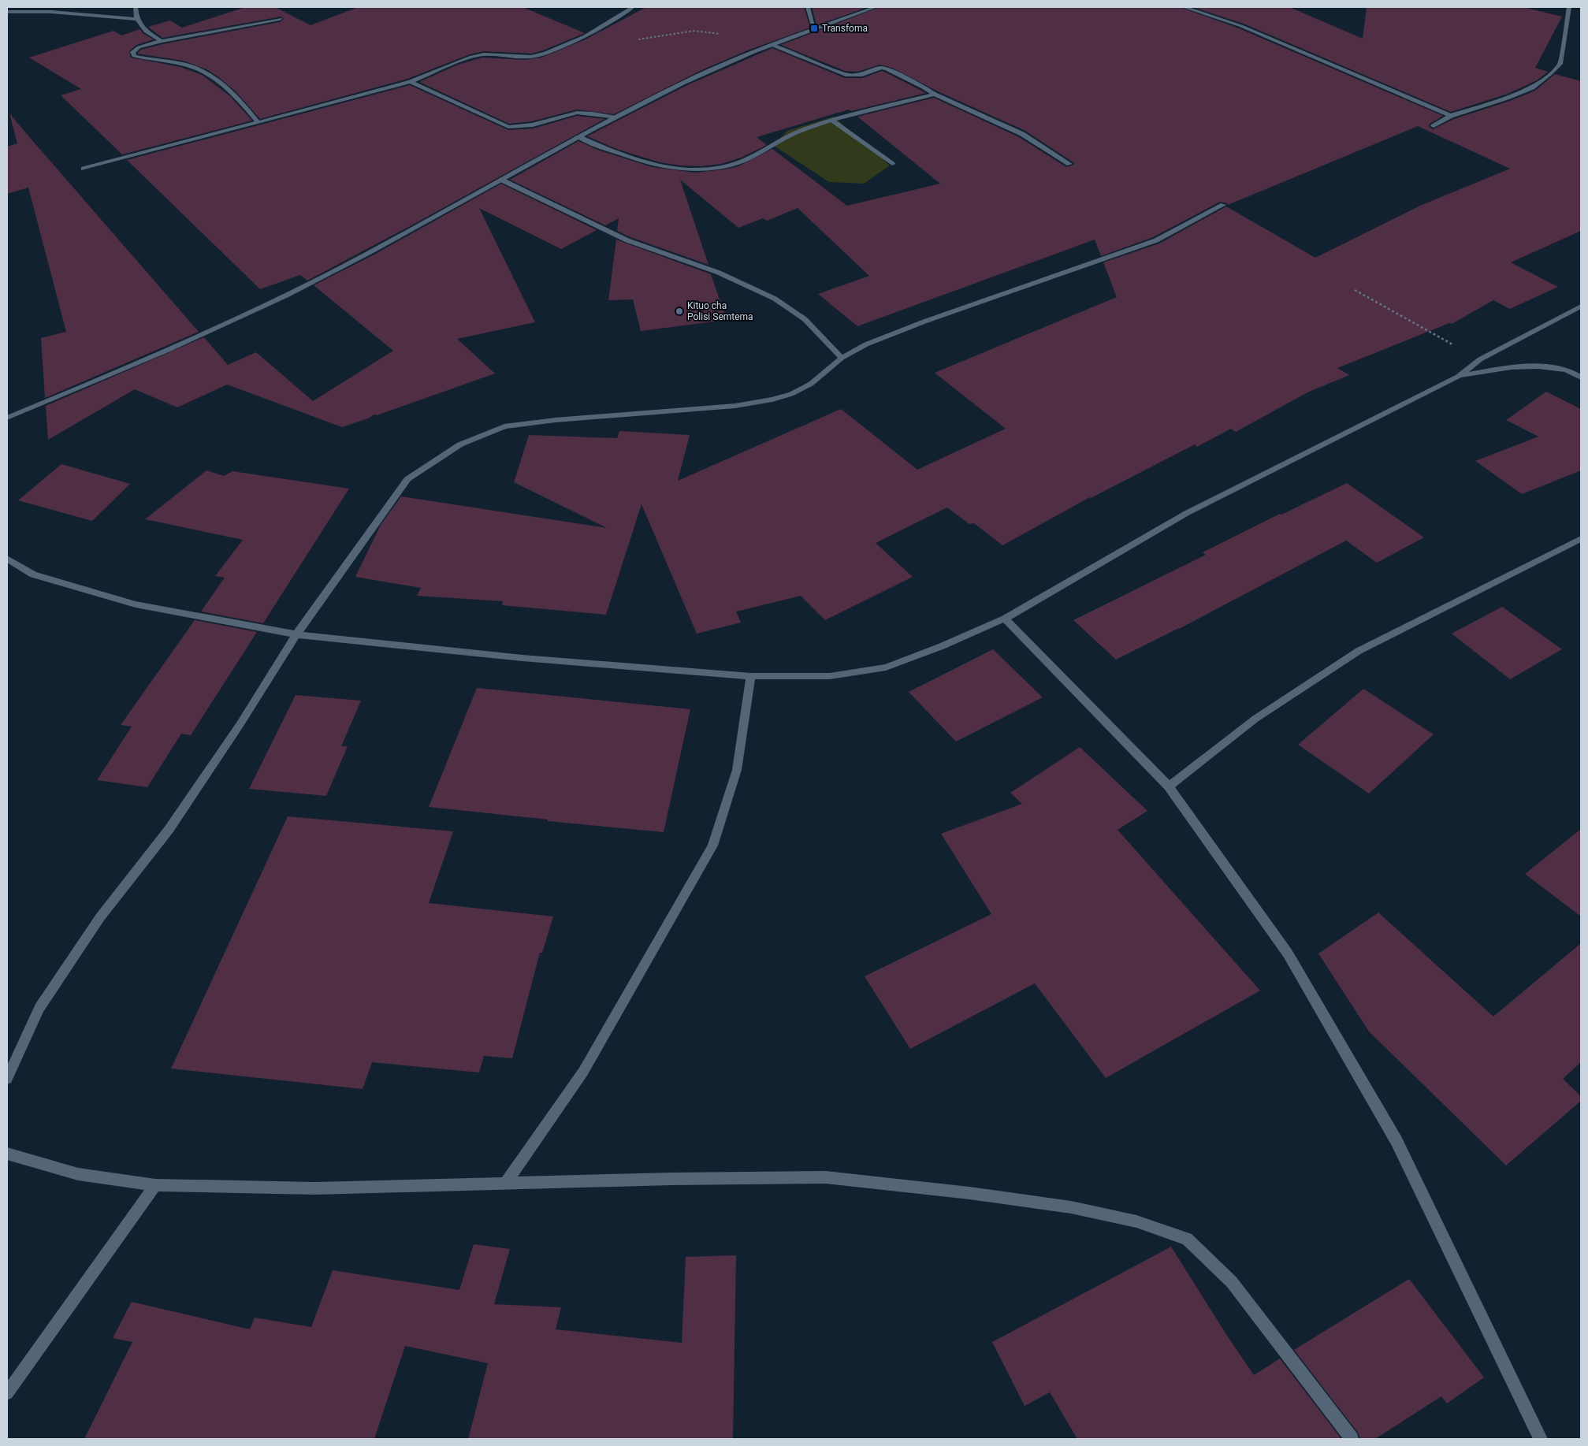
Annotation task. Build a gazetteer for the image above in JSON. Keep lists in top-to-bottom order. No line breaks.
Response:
{"places":{"transit":["Transfoma"],"other":["Kituo cha Polisi Semtema"]}}
